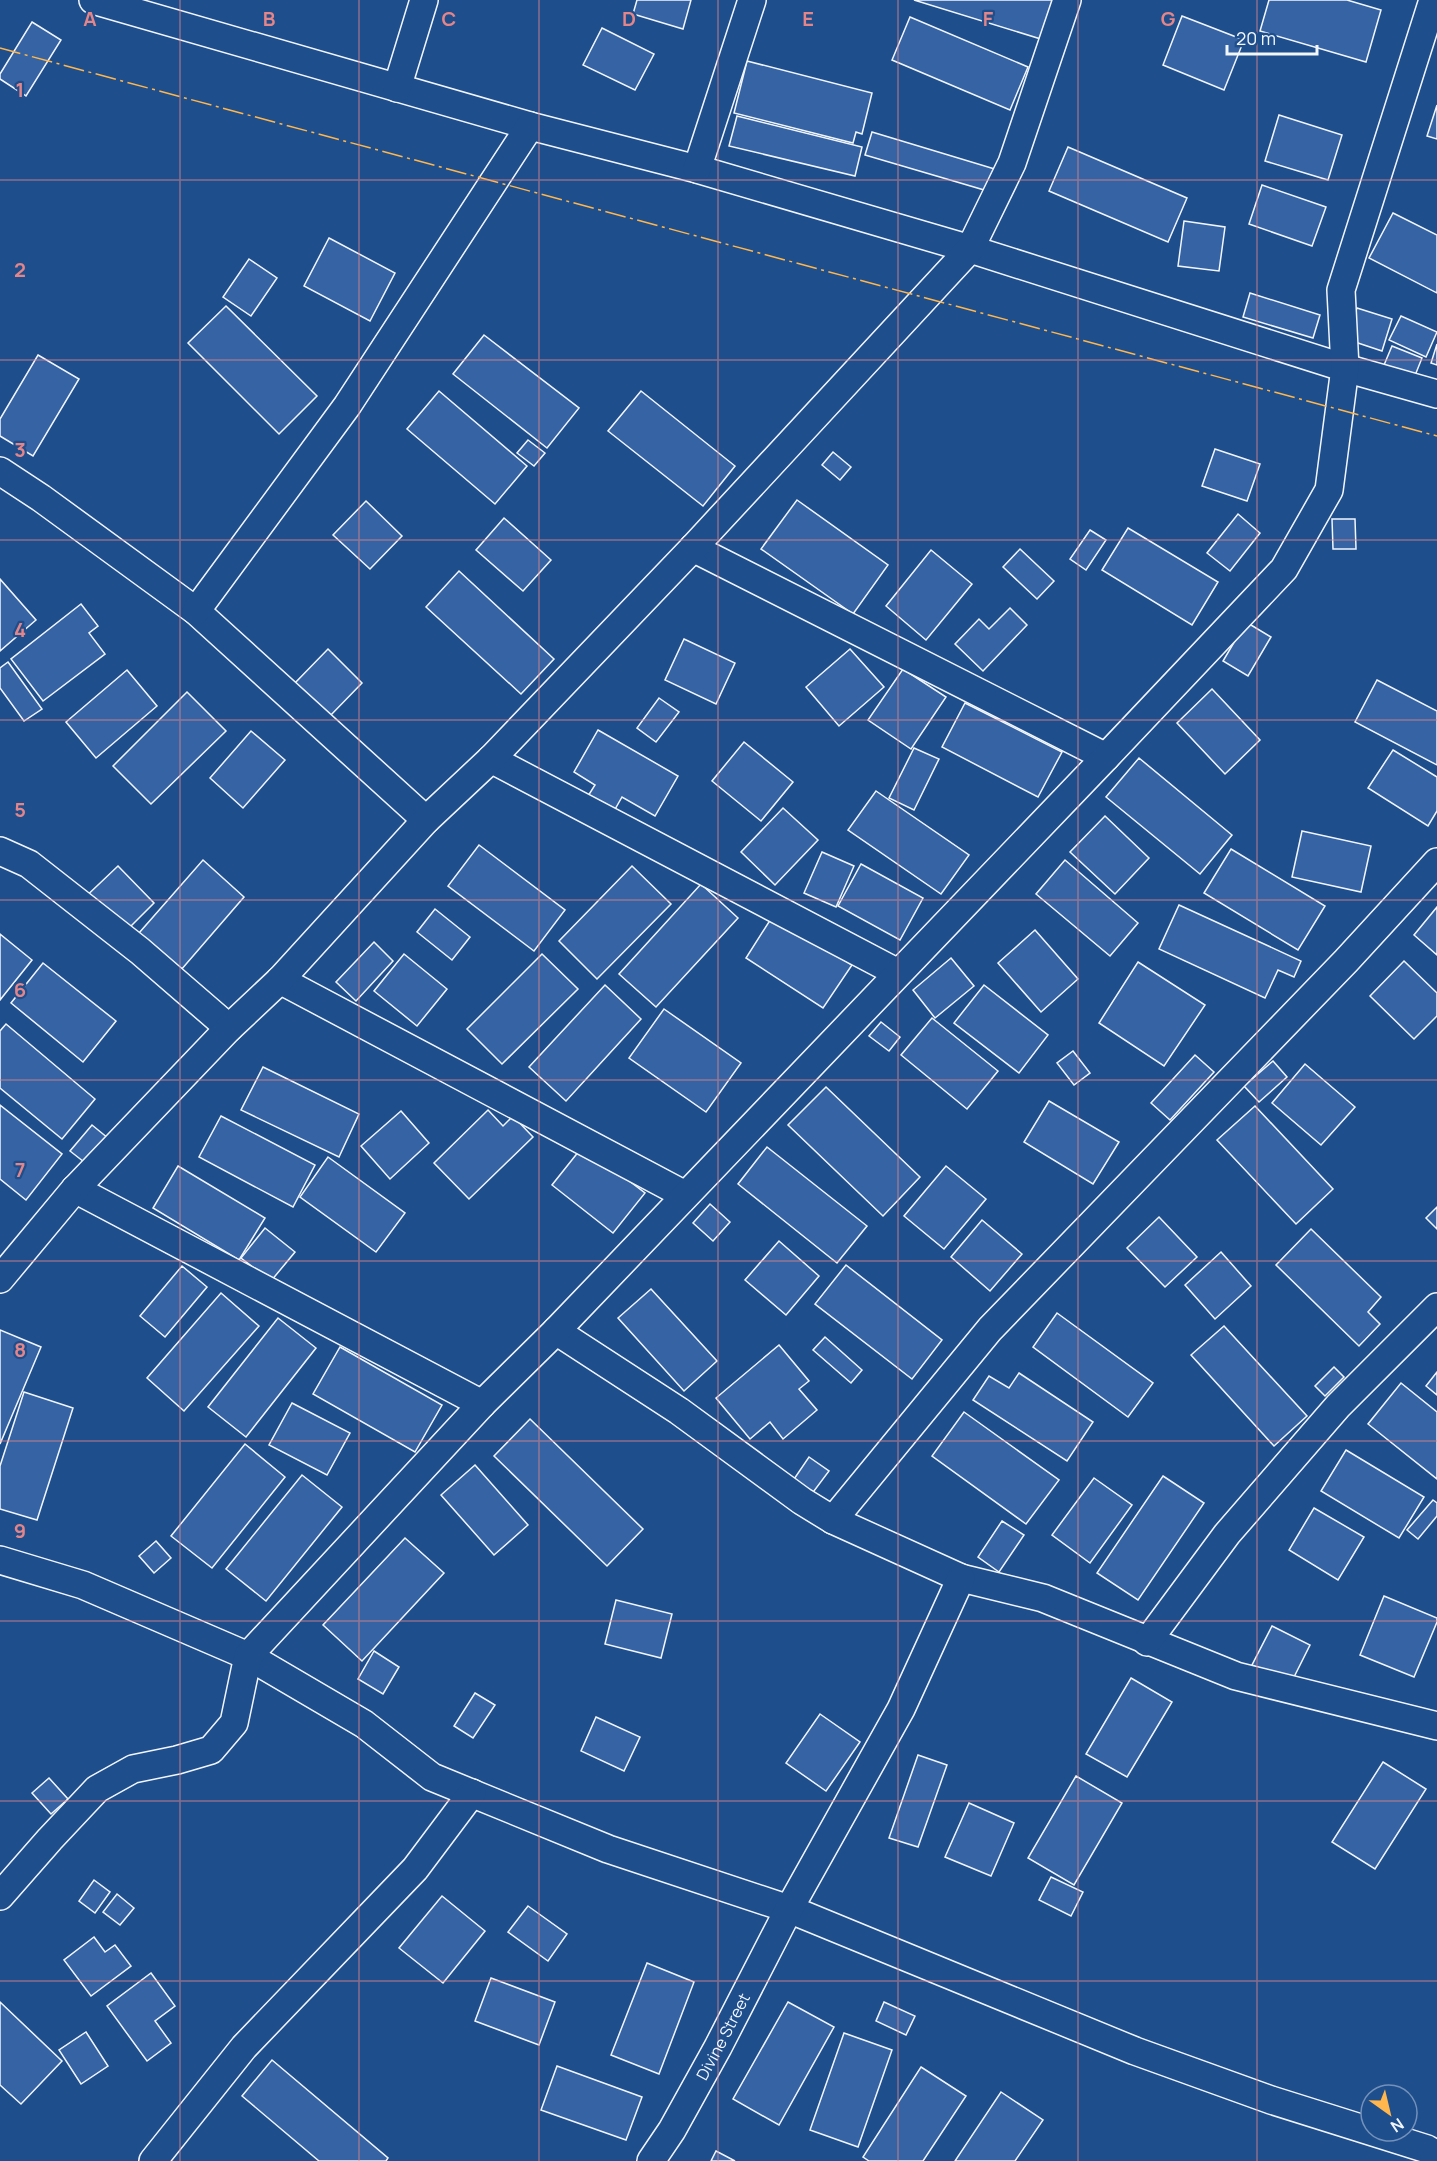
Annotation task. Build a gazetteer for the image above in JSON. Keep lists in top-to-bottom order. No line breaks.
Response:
{"streets":{"street":["Divine Street"]},"scale_bar":"20 m","north":"bottom right","grid":{"columns":["A","B","C","D","E","F","G"],"rows":["1","2","3","4","5","6","7","8","9"]}}
